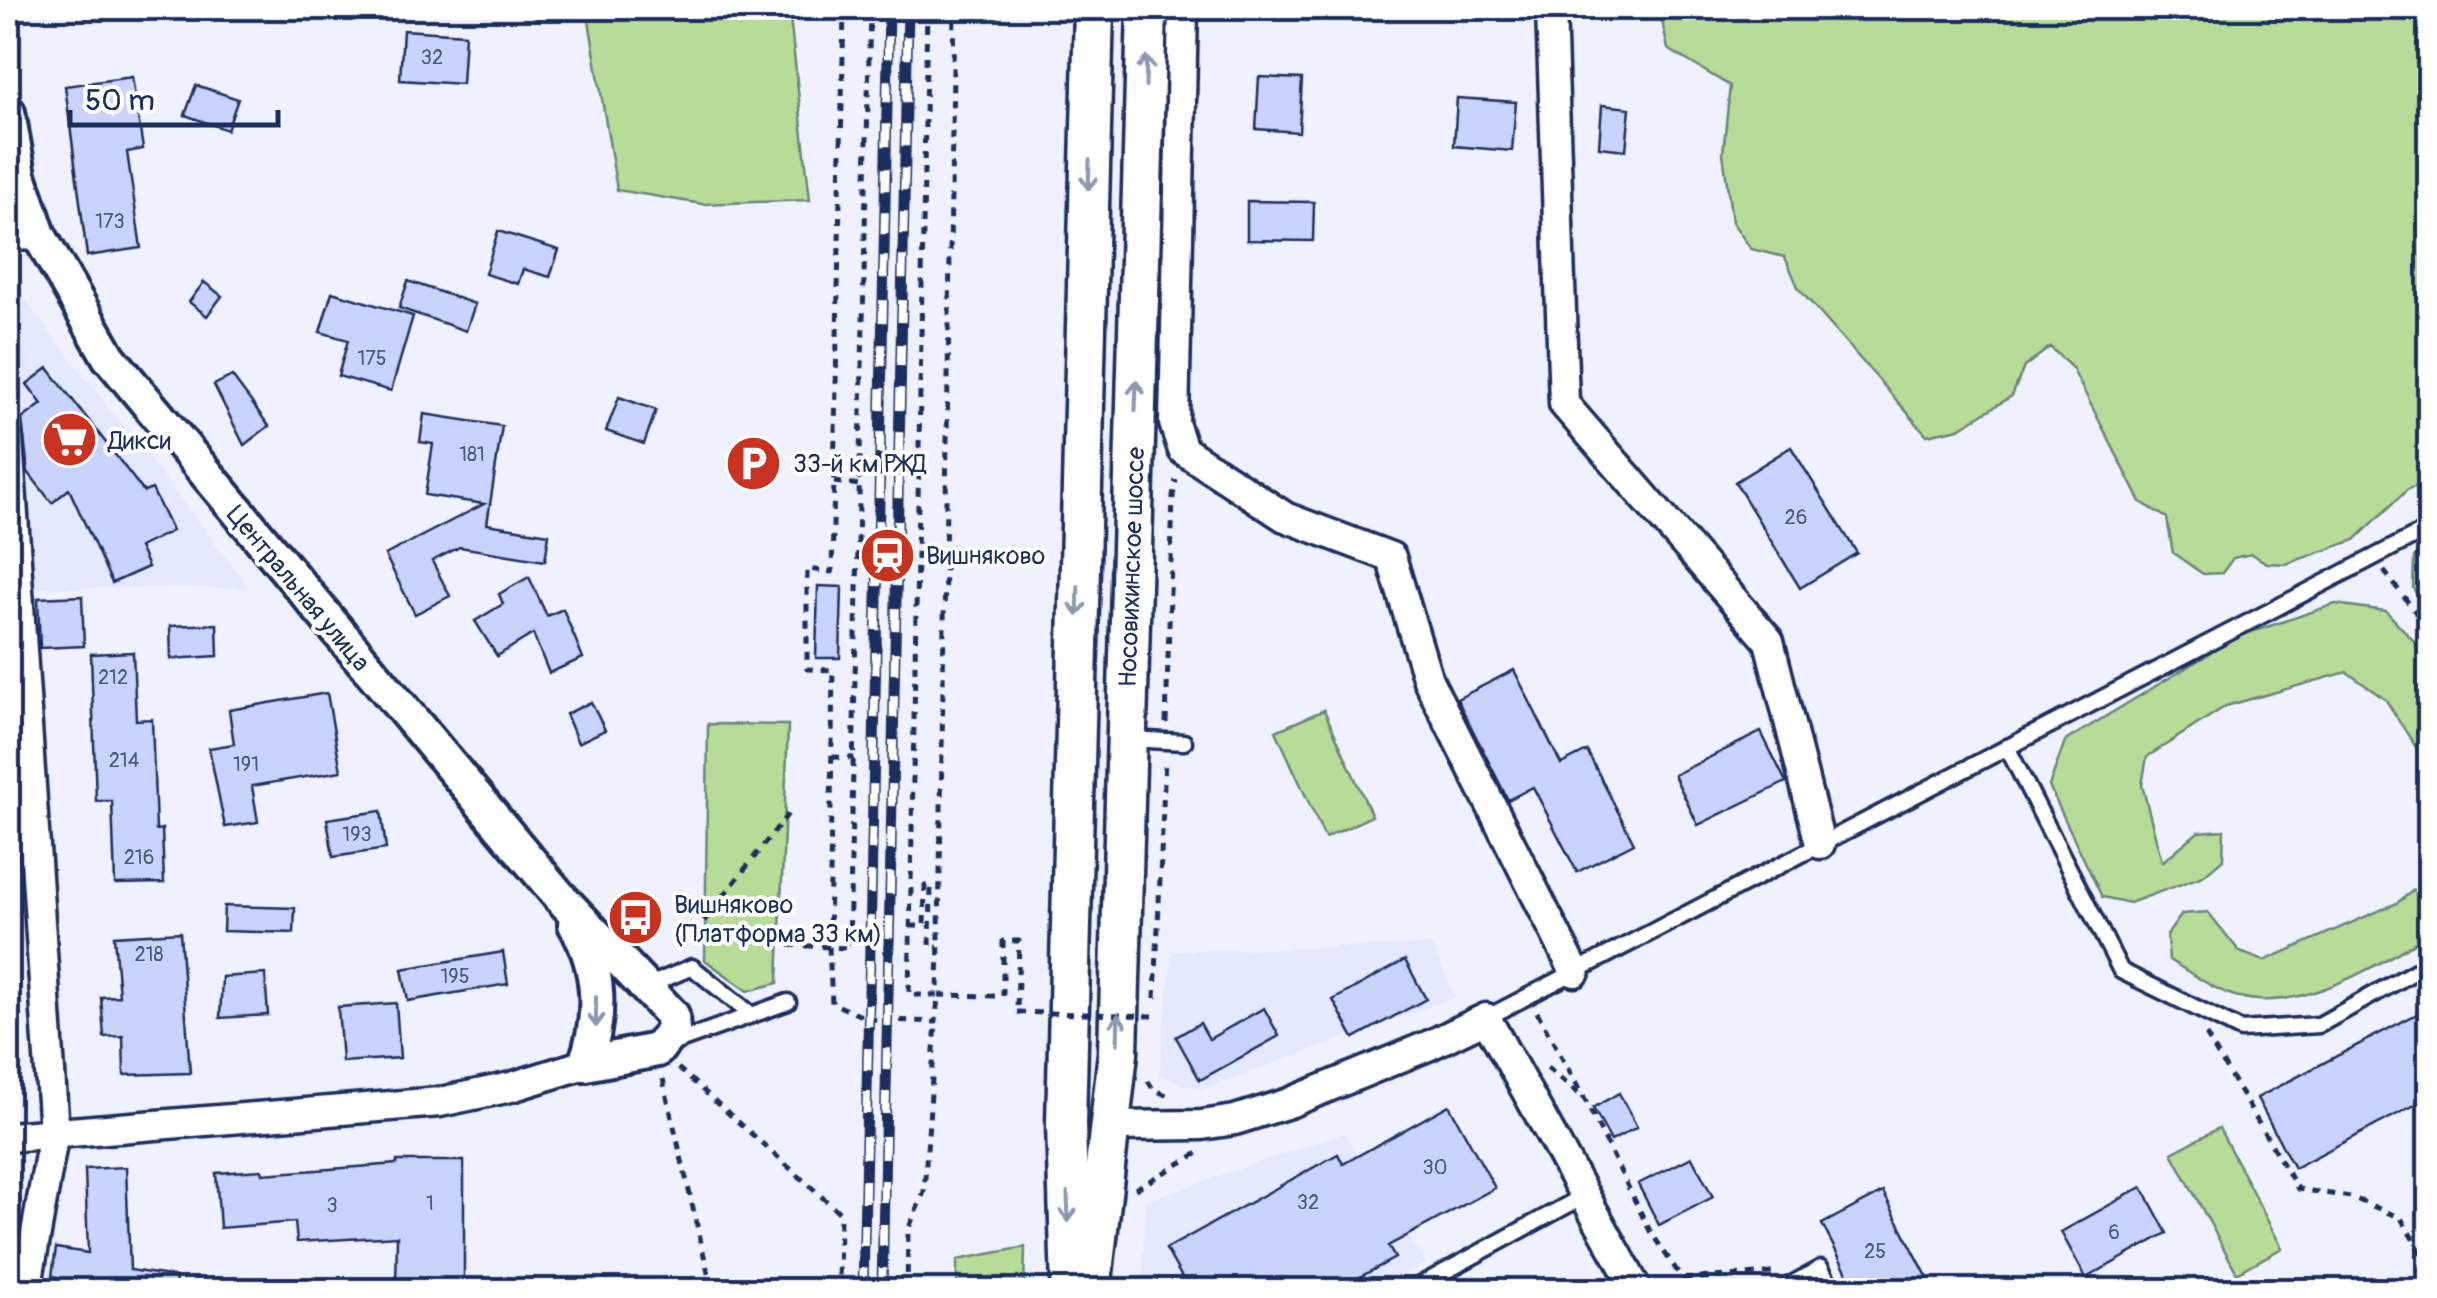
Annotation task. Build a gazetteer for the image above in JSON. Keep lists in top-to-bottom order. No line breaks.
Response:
{"streets":{"main road":["Носовихинское шоссе"],"street":["Центральная улица"]},"places":{"supermarket":["Дикси"],"parking":["33-й км РЖД"],"station":["Вишняково"],"bus stop":["Вишняково (Платформа 33 км)"]},"house_numbers":["32","173","175","181","26","212","214","191","193","216","218","195","30","32","1","3","6","25"],"scale_bar":"50 m"}
